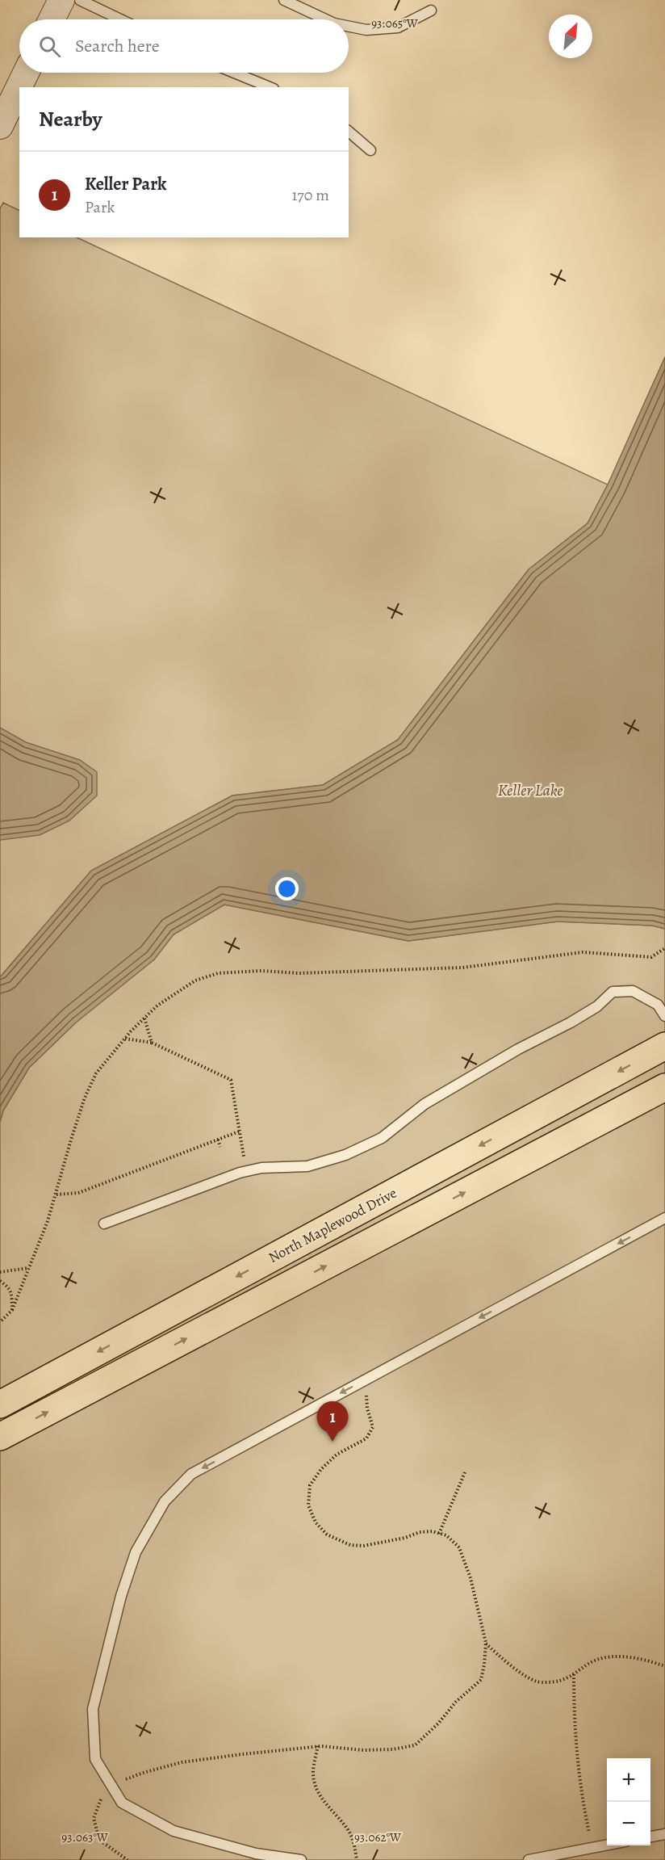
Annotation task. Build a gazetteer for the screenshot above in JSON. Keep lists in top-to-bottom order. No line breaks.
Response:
{"streets":{"main road":["North Maplewood Drive"]},"water":["Keller Lake"],"north":"top right","page":{"search":"Search here","heading":"Nearby","list":[{"mark":"1","name":"Keller Park","note":"Park","value":"170 m"}],"pins":"1","map_buttons":["+","−"]},"coordinates":["93.065°W","93.063°W","93.062°W"]}
